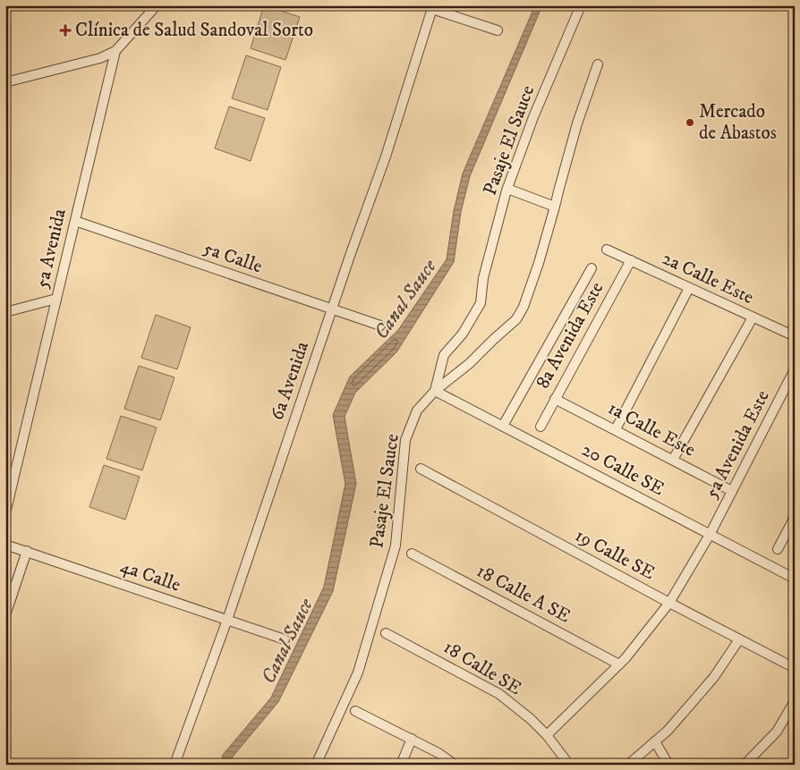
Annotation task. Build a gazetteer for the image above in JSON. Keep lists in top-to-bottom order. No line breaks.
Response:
{"streets":{"street":["Pasaje El Sauce","5a Avenida","5a Calle","2a Calle Este","8a Avenida Este","6a Avenida","1a Calle Este","5a Avenida Este","20 Calle SE","19 Calle SE","4a Calle","18 Calle A SE","18 Calle SE"]},"crossings":[["Pasaje El Sauce","20 Calle SE"],["5a Avenida","5a Calle"],["5a Calle","6a Avenida"],["2a Calle Este","8a Avenida Este"],["8a Avenida Este","1a Calle Este"],["6a Avenida","4a Calle"],["1a Calle Este","5a Avenida Este"],["5a Avenida Este","20 Calle SE"],["5a Avenida Este","19 Calle SE"],["5a Avenida Este","18 Calle A SE"],["5a Avenida Este","18 Calle SE"]],"water":["Canal Sauce"],"places":{"health":["Clínica de Salud Sandoval Sorto"],"other":["Mercado de Abastos"]}}
